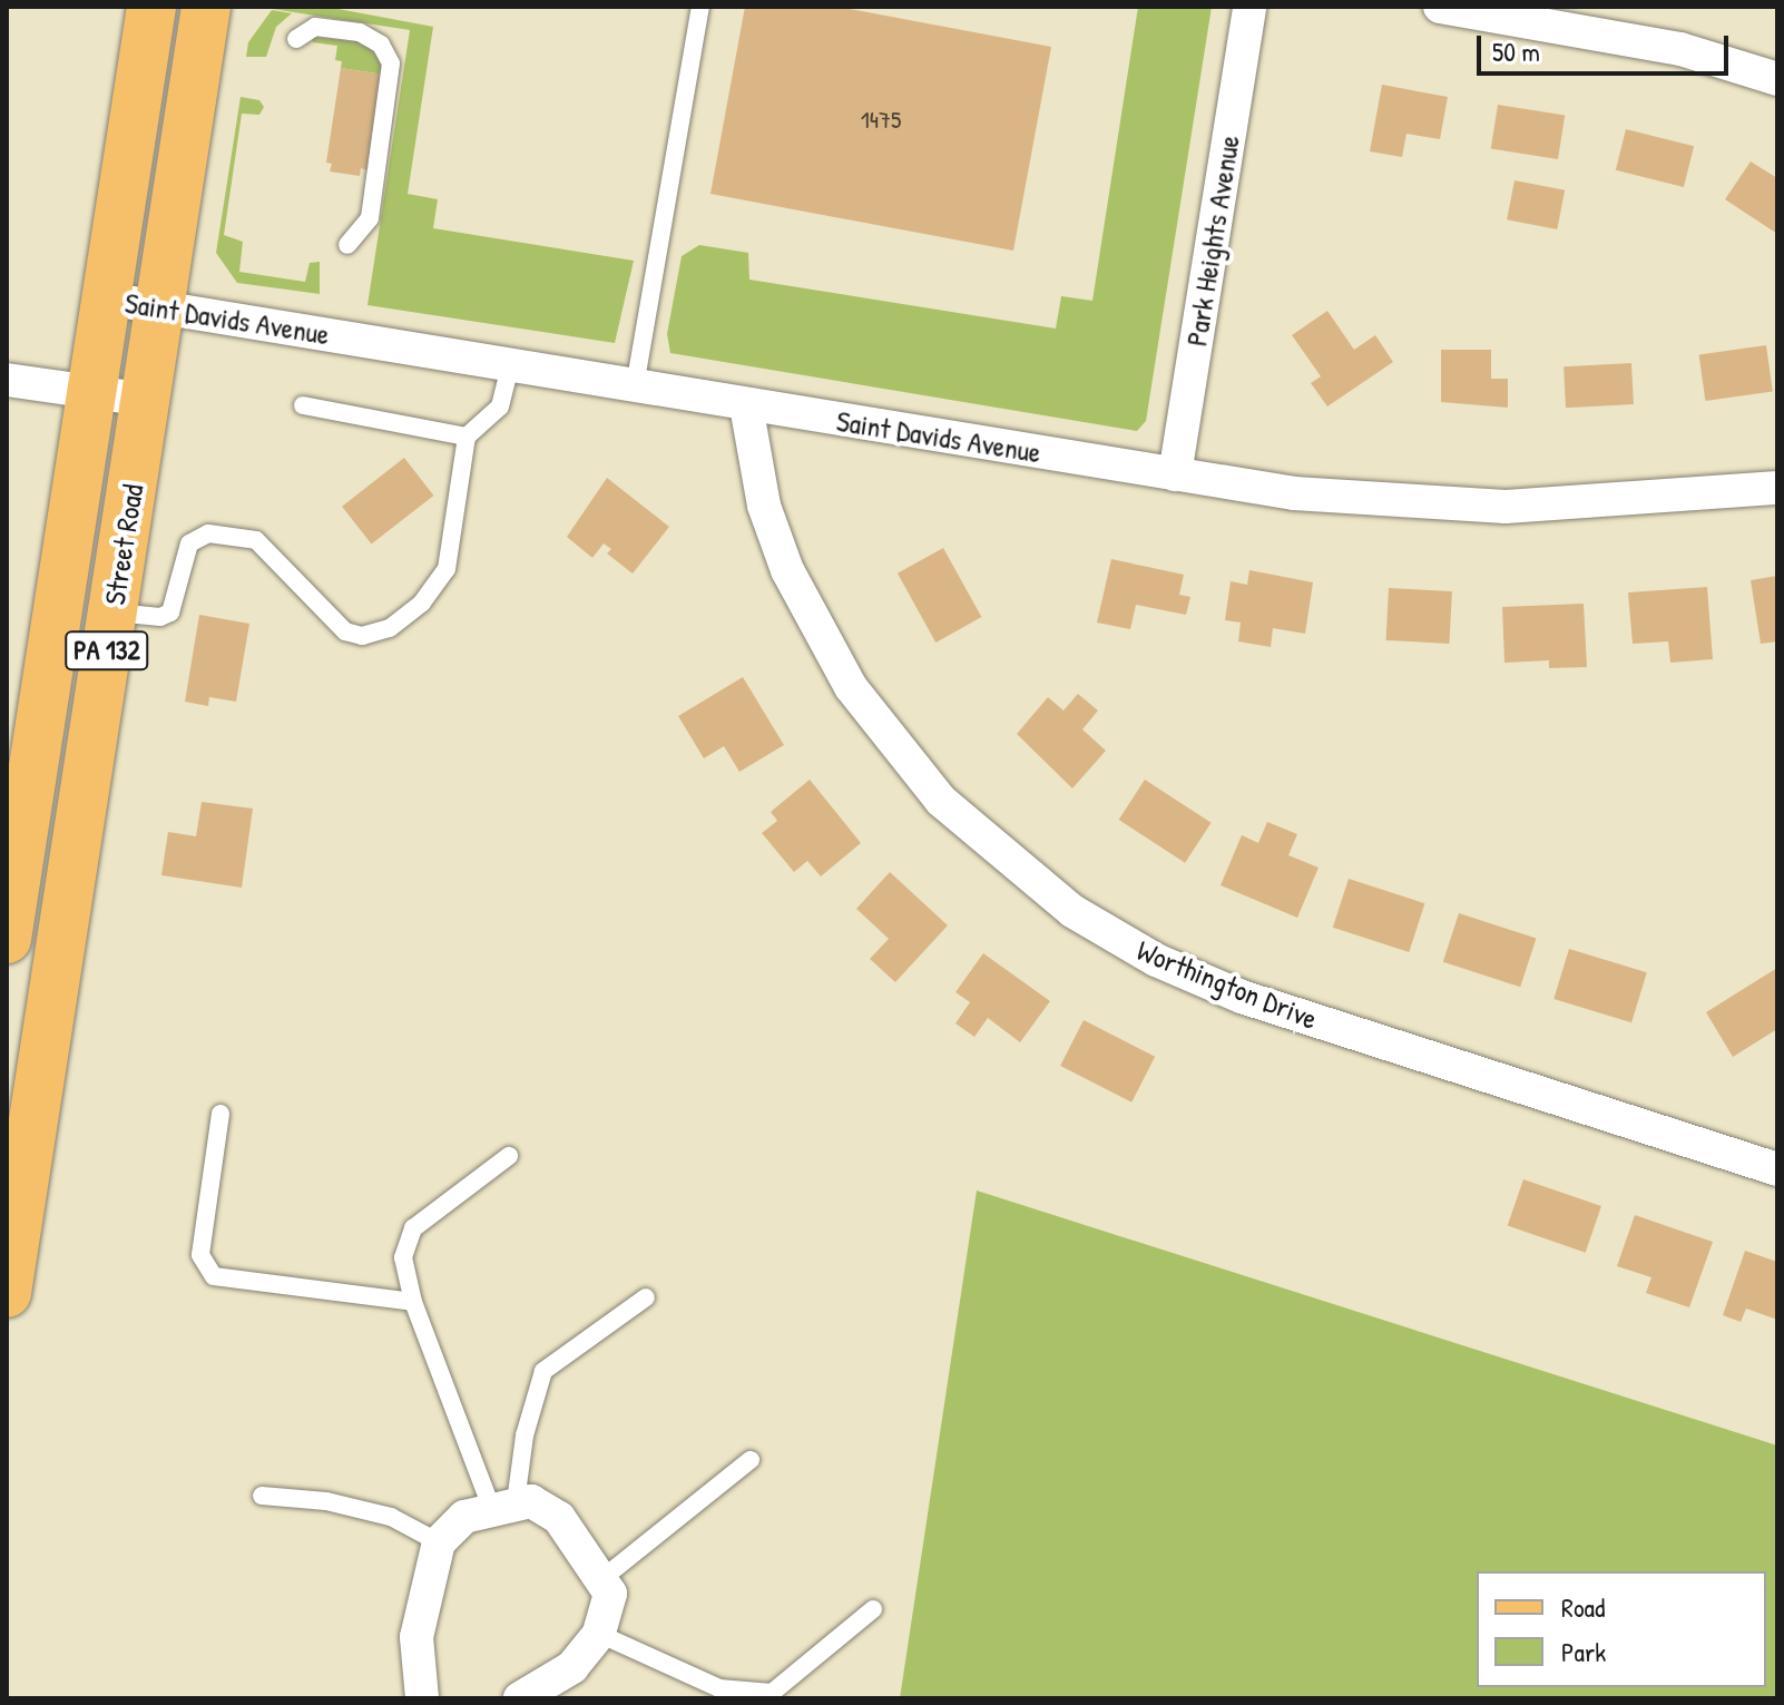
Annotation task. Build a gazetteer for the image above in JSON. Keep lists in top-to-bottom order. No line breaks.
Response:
{"streets":{"main road":["Street Road","PA 132"],"street":["Park Heights Avenue","Saint Davids Avenue","Worthington Drive"]},"crossings":[["Park Heights Avenue","Saint Davids Avenue"],["Saint Davids Avenue","Street Road"],["Saint Davids Avenue","Worthington Drive"]],"house_numbers":["1475"],"legend":["Road","Park"],"scale_bar":"50 m"}
